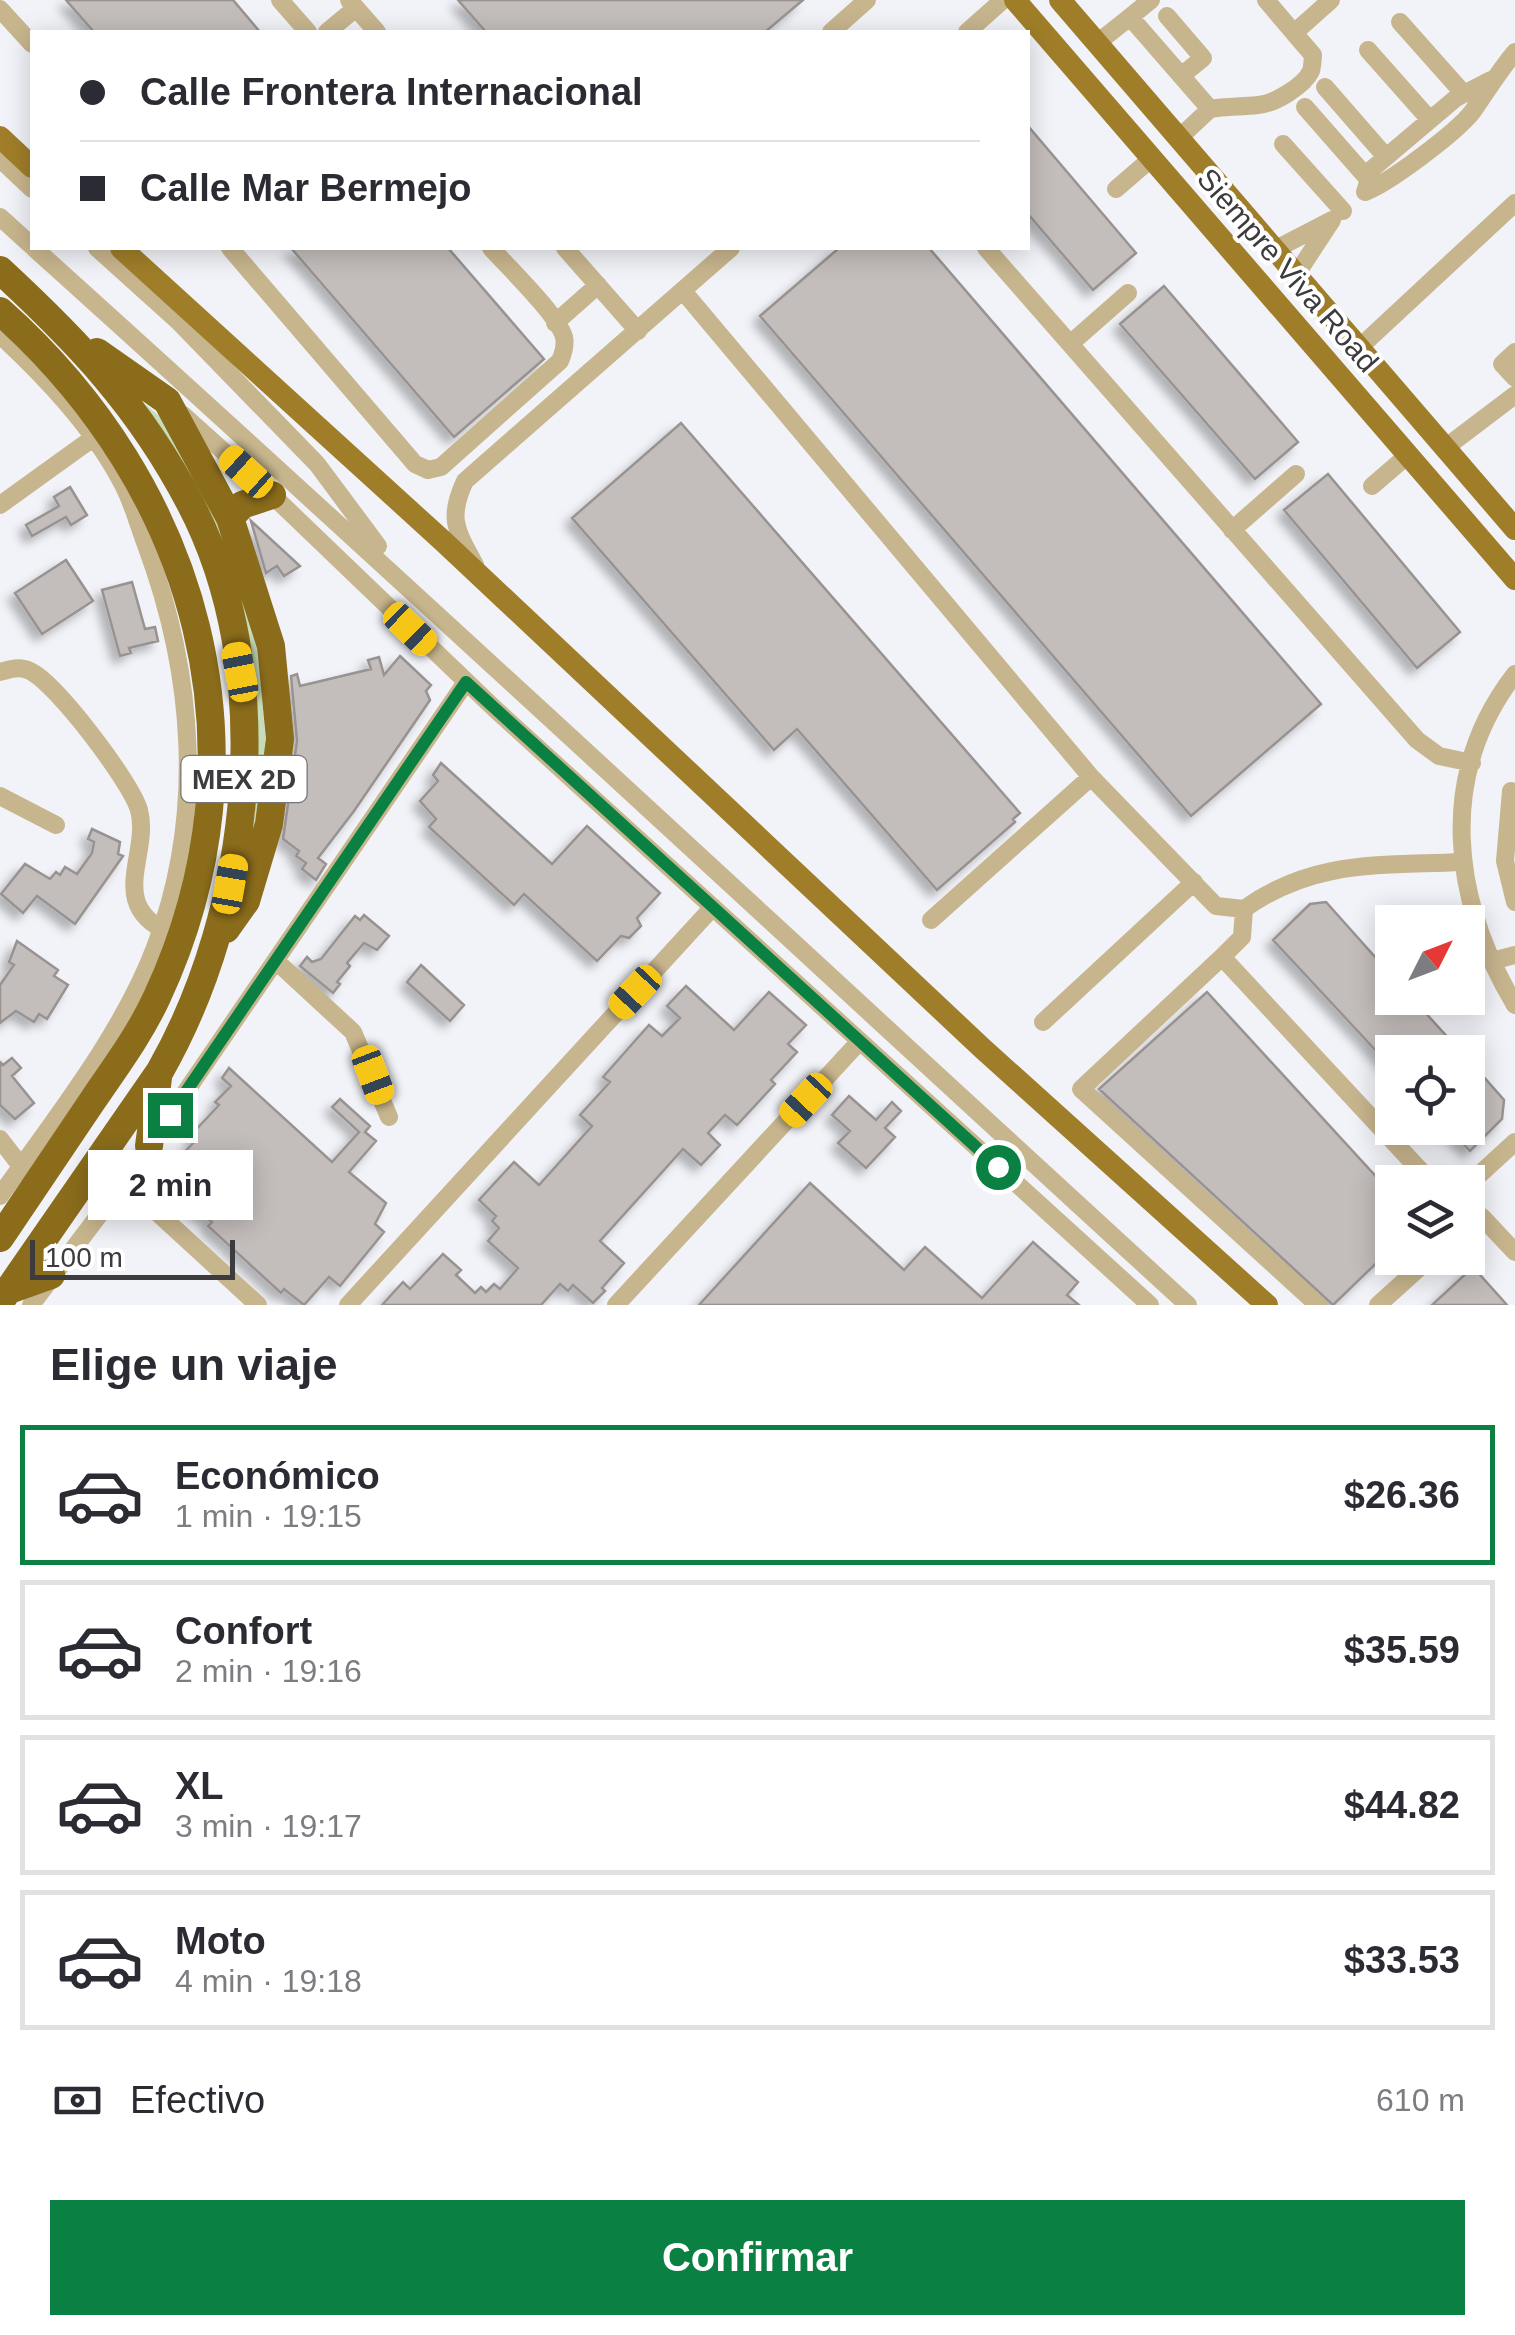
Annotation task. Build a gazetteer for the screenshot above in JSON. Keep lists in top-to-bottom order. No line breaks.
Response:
{"streets":{"highway":["MEX 2D"],"main road":["Siempre Viva Road"]},"scale_bar":"100 m","north":"top right","page":{"banner":["Calle Frontera Internacional","Calle Mar Bermejo"],"bubble":"2 min","scale":"100 m","heading":"Elige un viaje","list":[{"name":"Económico","note":"1 min · 19:15","value":"$26.36"},{"name":"Confort","note":"2 min · 19:16","value":"$35.59"},{"name":"XL","note":"3 min · 19:17","value":"$44.82"},{"name":"Moto","note":"4 min · 19:18","value":"$33.53"}],"pay":["Efectivo","610 m"],"buttons":"Confirmar"}}
